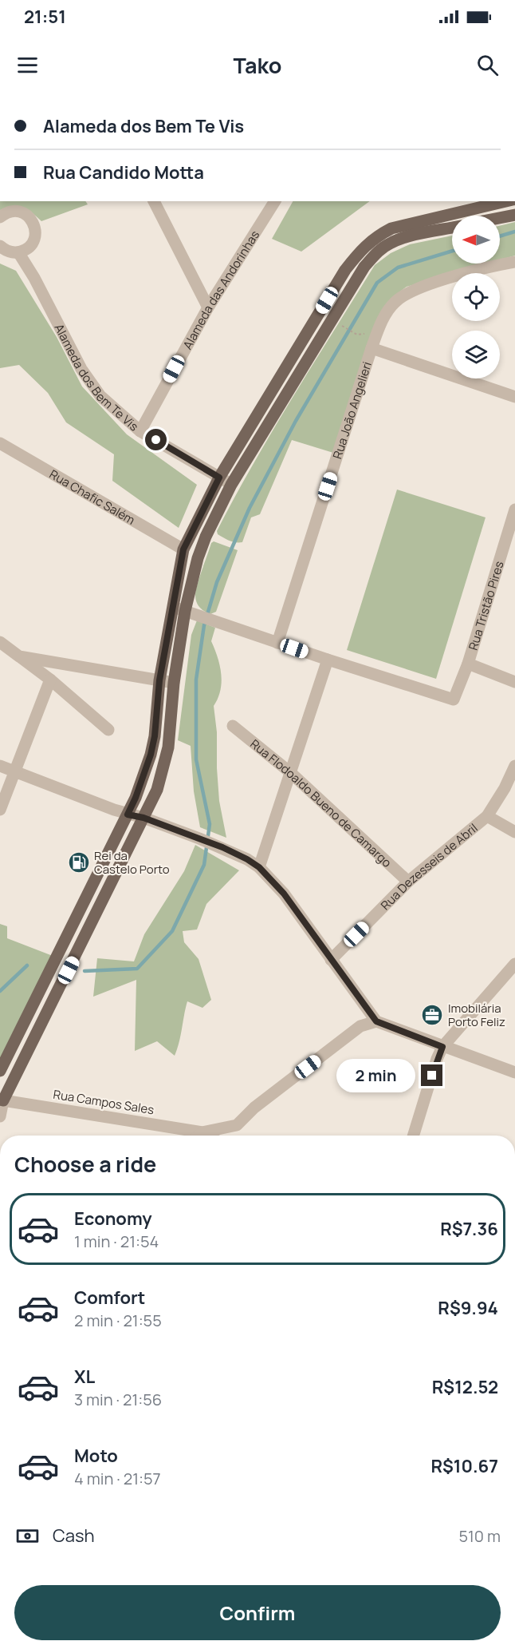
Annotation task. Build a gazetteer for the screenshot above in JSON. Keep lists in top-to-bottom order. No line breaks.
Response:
{"streets":{"street":["Alameda das Andorinhas","Alameda dos Bem Te Vis","Rua João Angelieri","Rua Chafic Salém","Rua Tristão Pires","Rua Flodoaldo Bueno de Camargo","Rua Dezesseis de Abril","Rua Campos Sales"]},"crossings":[["Alameda das Andorinhas","Alameda dos Bem Te Vis"],["Rua Flodoaldo Bueno de Camargo","Rua Dezesseis de Abril"]],"places":{"fuel station":["Rei da Castelo Porto"],"office":["Imobilária Porto Feliz"]},"north":"left","page":{"status":"21:51","header":"Tako","banner":["Alameda dos Bem Te Vis","Rua Candido Motta"],"bubble":"2 min","heading":"Choose a ride","list":[{"name":"Economy","note":"1 min · 21:54","value":"R$7.36"},{"name":"Comfort","note":"2 min · 21:55","value":"R$9.94"},{"name":"XL","note":"3 min · 21:56","value":"R$12.52"},{"name":"Moto","note":"4 min · 21:57","value":"R$10.67"}],"pay":["Cash","510 m"],"buttons":"Confirm"}}
